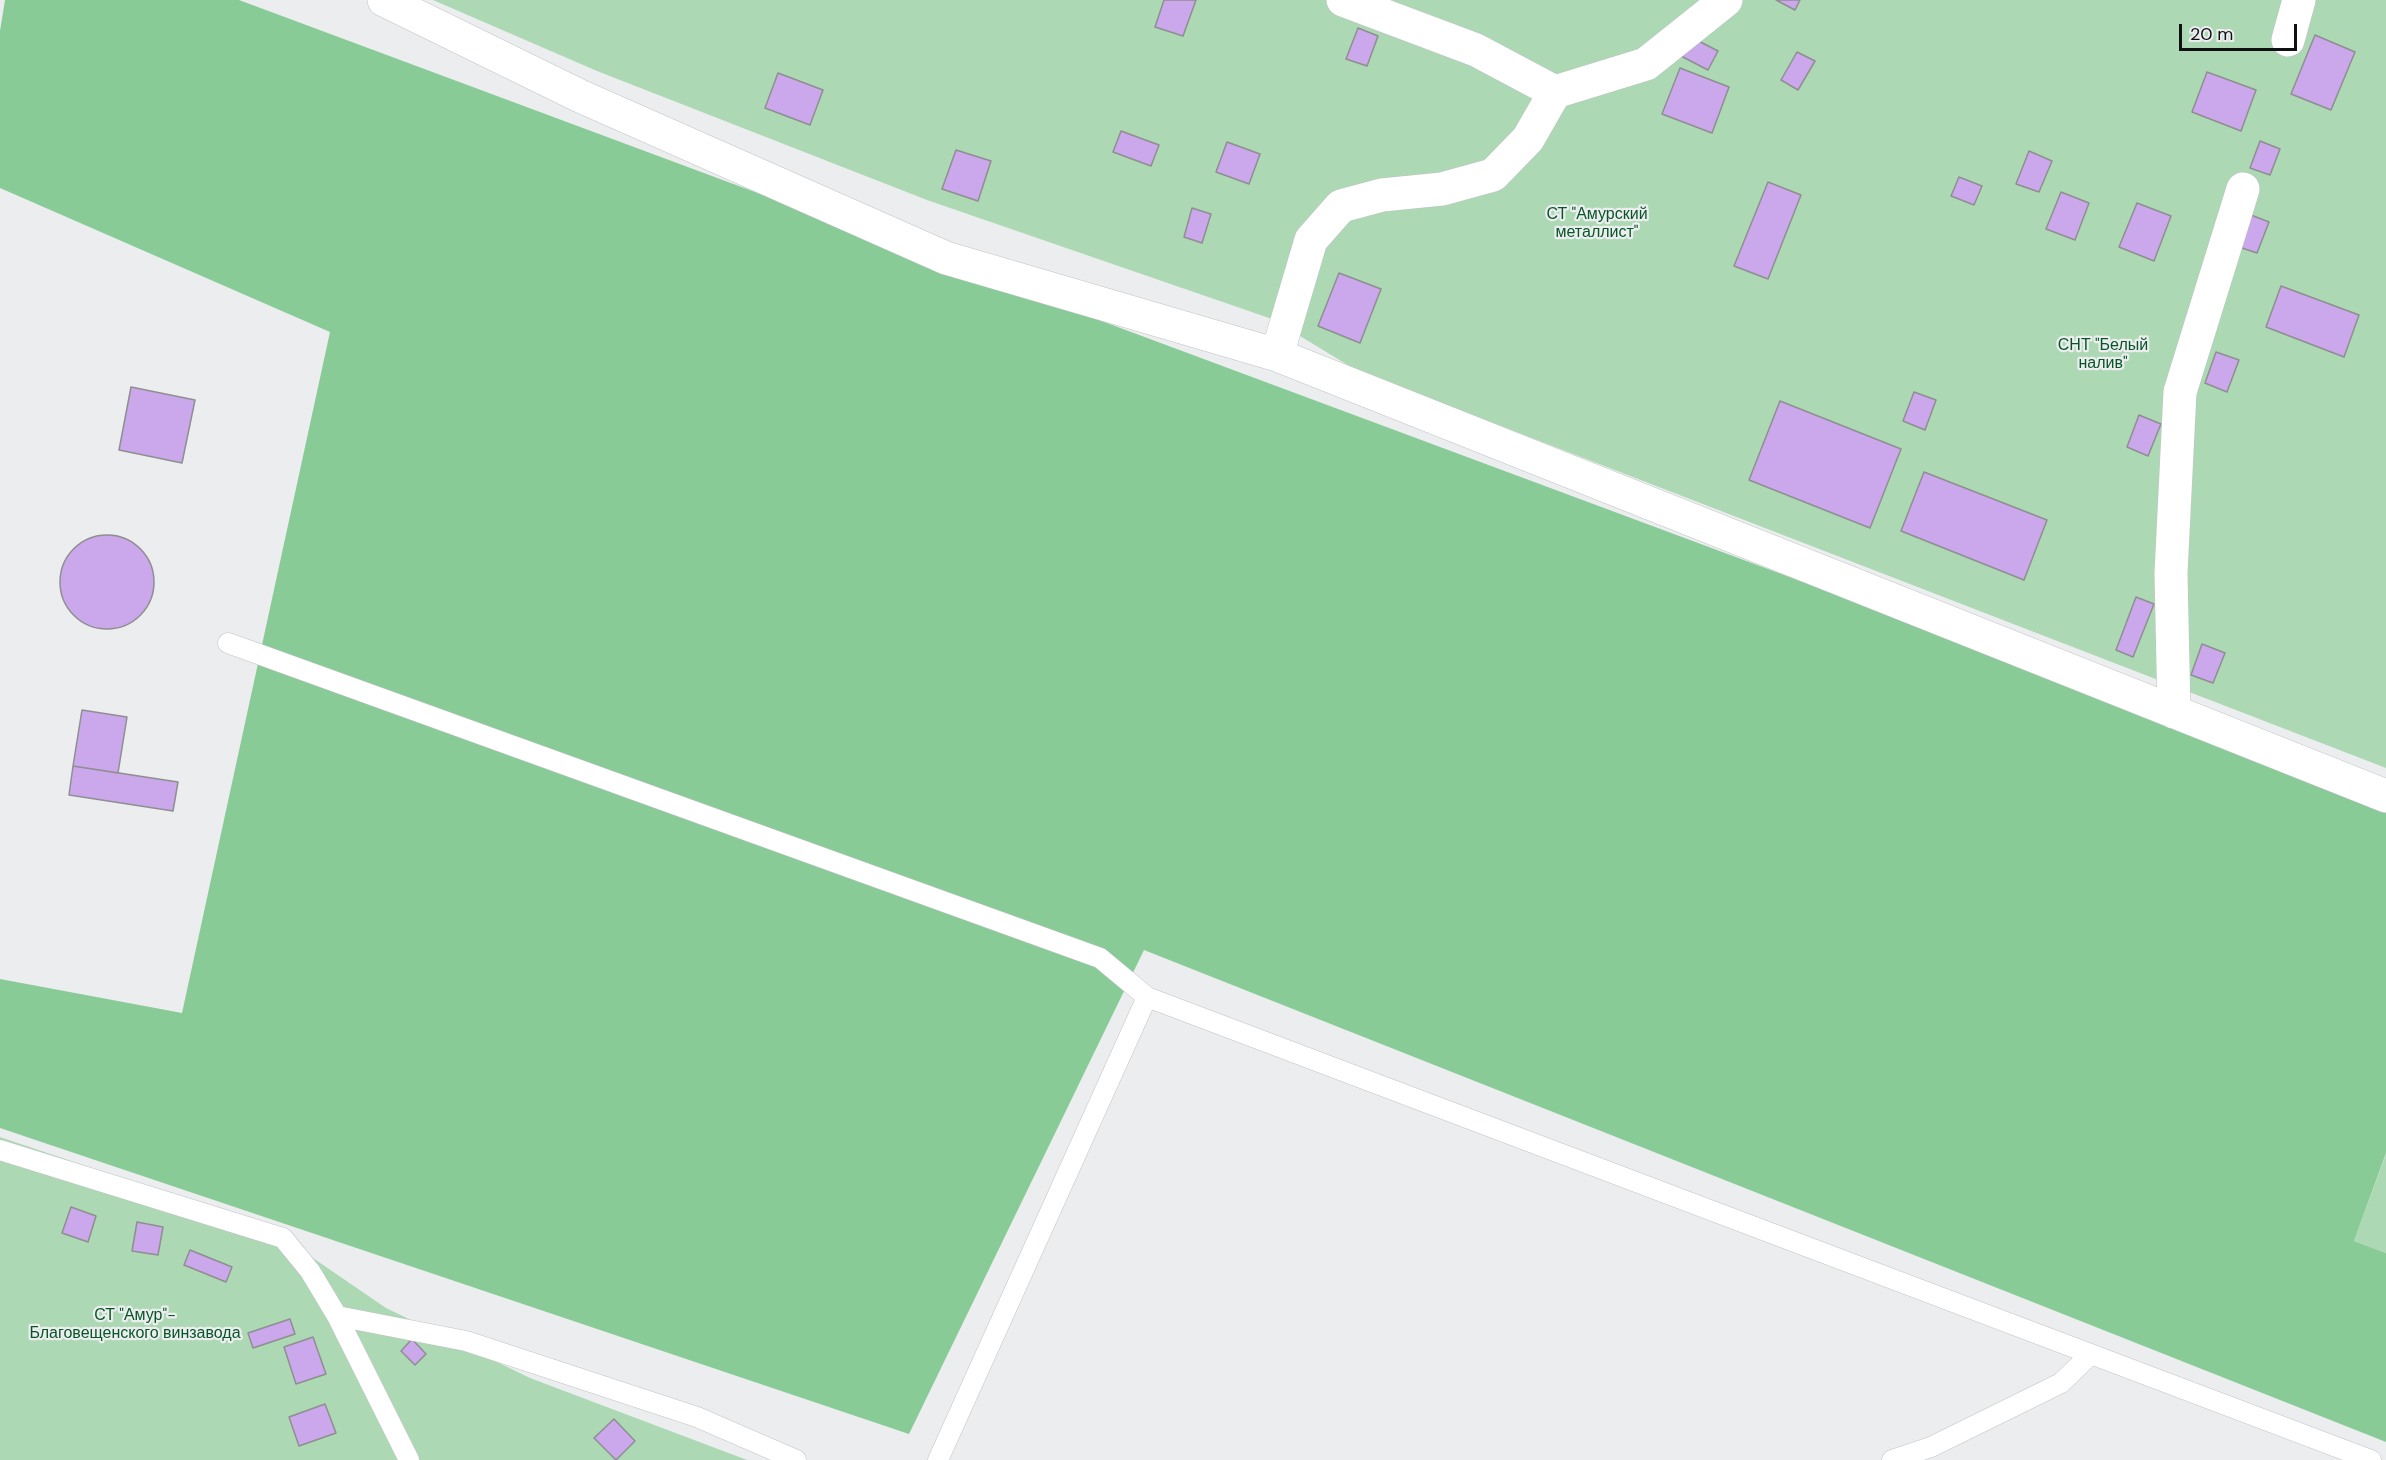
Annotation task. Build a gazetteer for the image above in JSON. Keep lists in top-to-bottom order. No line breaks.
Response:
{"parks":["СТ \"Амурский металлист\"","СНТ \"Белый налив\"","СТ \"Амур\"- Благовещенского винзавода"],"scale_bar":"20 m"}
